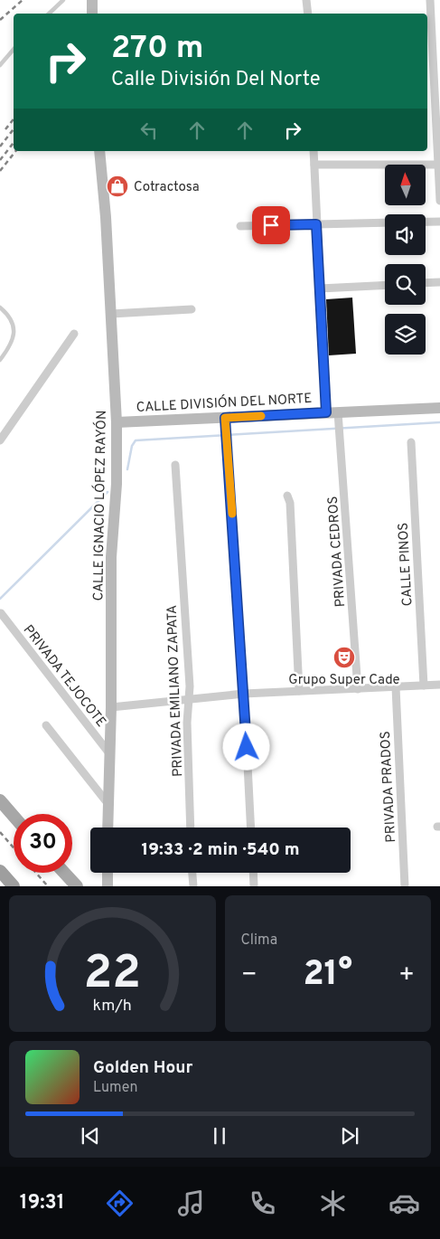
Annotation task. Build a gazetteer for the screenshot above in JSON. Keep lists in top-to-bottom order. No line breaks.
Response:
{"streets":{"main road":["CALLE DIVISIÓN DEL NORTE","CALLE IGNACIO LÓPEZ RAYÓN"],"street":["PRIVADA CEDROS","CALLE PINOS","PRIVADA TEJOCOTE","PRIVADA EMILIANO ZAPATA","PRIVADA PRADOS"]},"crossings":[["CALLE DIVISIÓN DEL NORTE","CALLE IGNACIO LÓPEZ RAYÓN"],["CALLE DIVISIÓN DEL NORTE","PRIVADA CEDROS"],["CALLE IGNACIO LÓPEZ RAYÓN","PRIVADA TEJOCOTE"]],"places":{"shop":["Cotractosa"],"theatre":["Grupo Super Cade"]},"north":"top","page":{"turn":["270 m","Calle División Del Norte"],"limit":"30","trip":"19:33 · 2 min · 540 m","tile":"Clima","heat":["−","21°","+"],"song":["Golden Hour","Lumen"],"tabs":"19:31","gauge":["22","km/h"]}}
